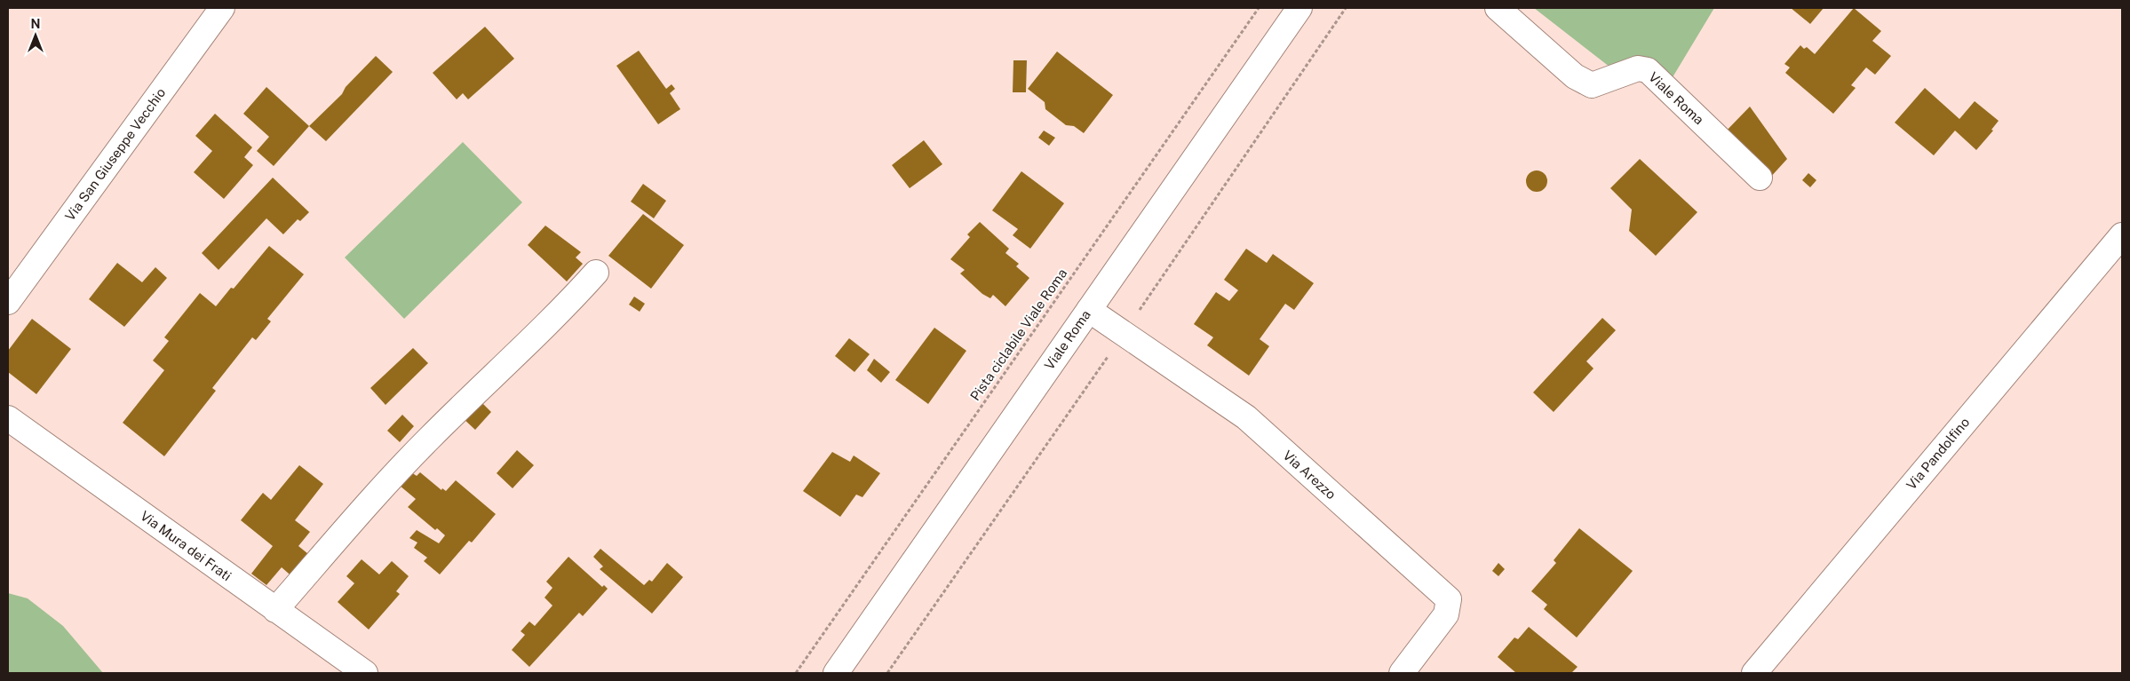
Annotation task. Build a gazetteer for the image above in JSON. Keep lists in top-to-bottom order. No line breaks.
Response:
{"streets":{"street":["Viale Roma","Via San Giuseppe Vecchio","Via Pandolfino","Via Arezzo","Via Mura dei Frati"],"path":["Pista ciclabile Viale Roma"]},"crossings":[["Viale Roma","Via Arezzo"]],"north":"top"}
